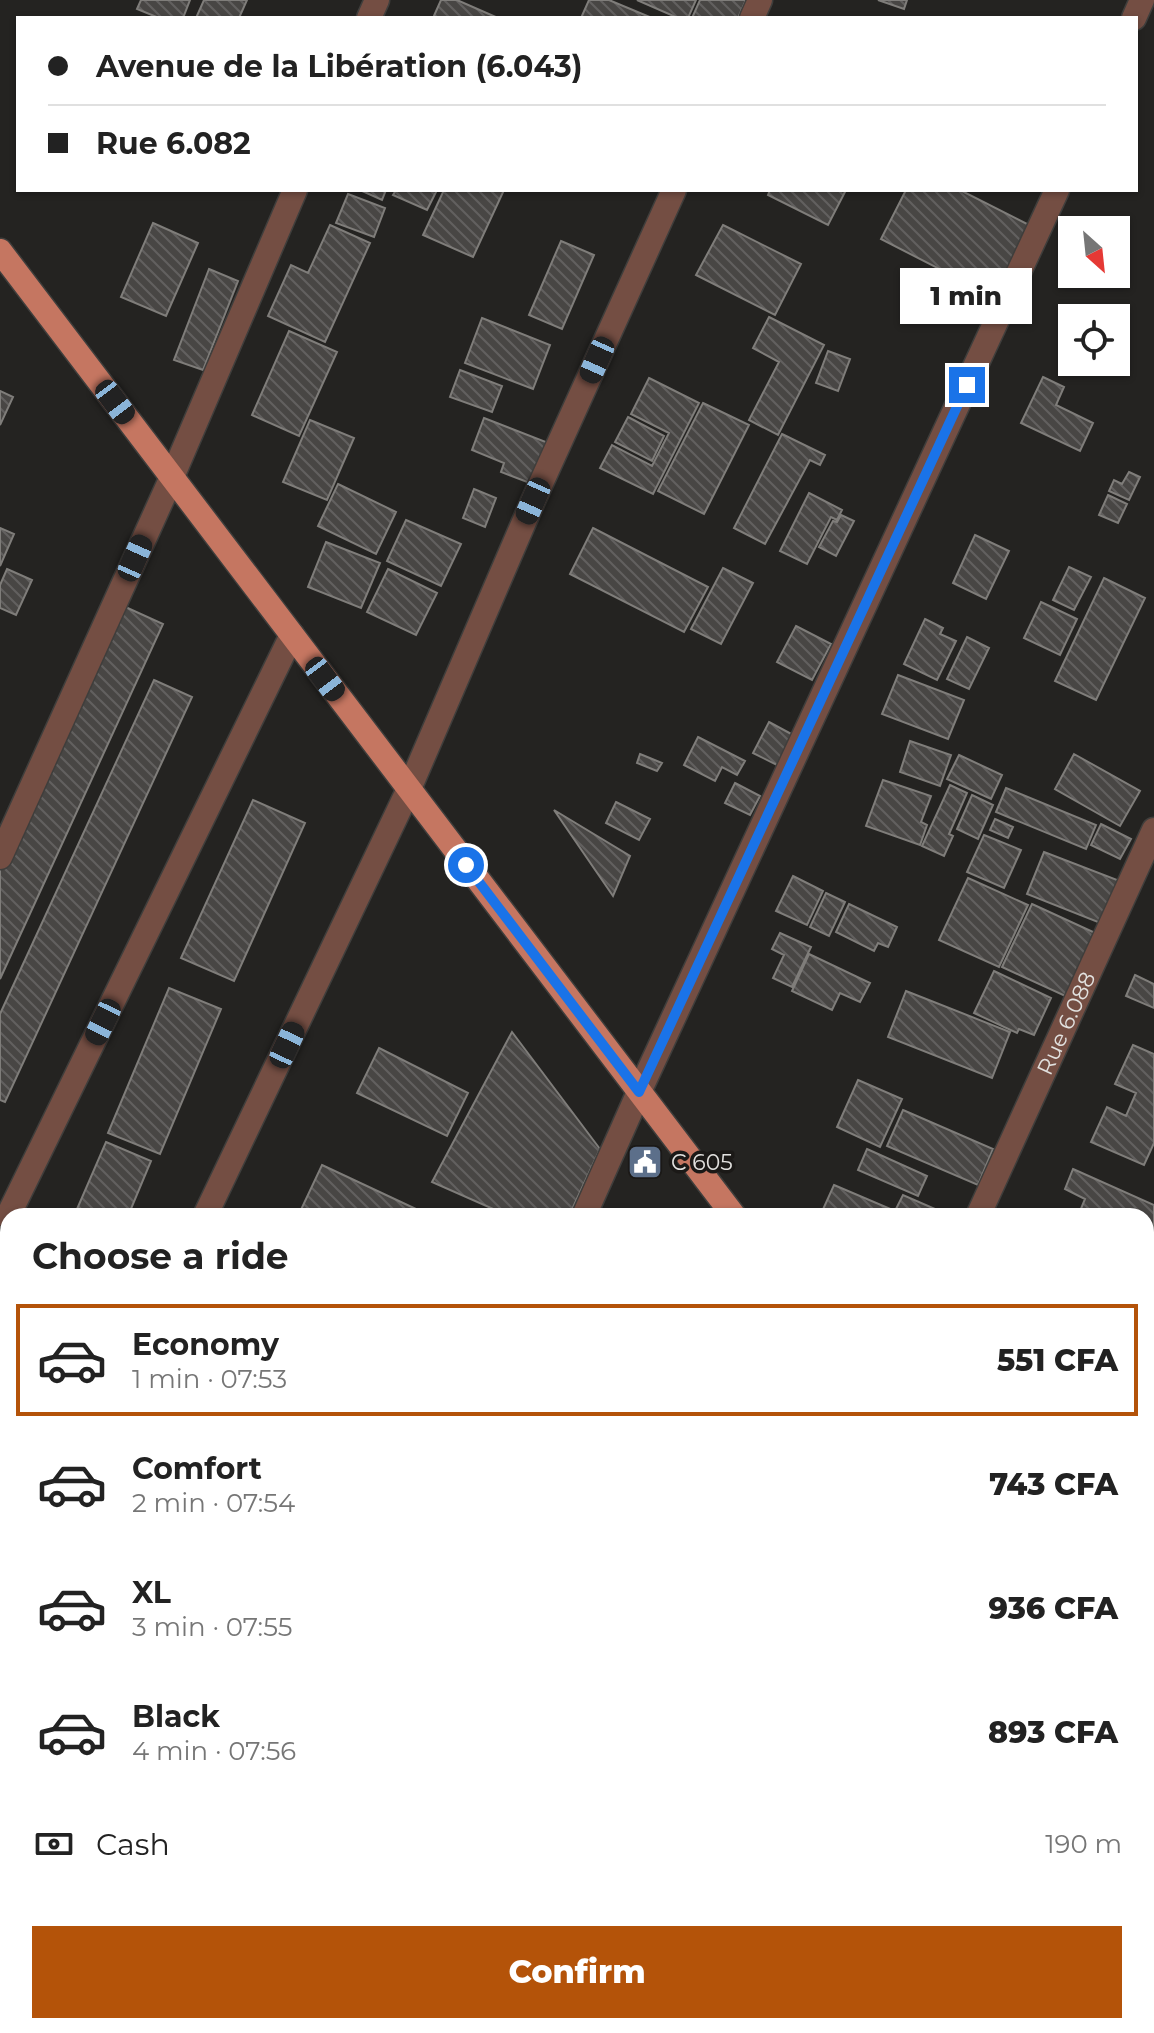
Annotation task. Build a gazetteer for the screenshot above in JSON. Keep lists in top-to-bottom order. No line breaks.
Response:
{"streets":{"street":["Rue 6.088"]},"places":{"public building":["C 605"]},"north":"bottom right","page":{"banner":["Avenue de la Libération (6.043)","Rue 6.082"],"bubble":"1 min","heading":"Choose a ride","list":[{"name":"Economy","note":"1 min · 07:53","value":"551 CFA"},{"name":"Comfort","note":"2 min · 07:54","value":"743 CFA"},{"name":"XL","note":"3 min · 07:55","value":"936 CFA"},{"name":"Black","note":"4 min · 07:56","value":"893 CFA"}],"pay":["Cash","190 m"],"buttons":"Confirm"}}
